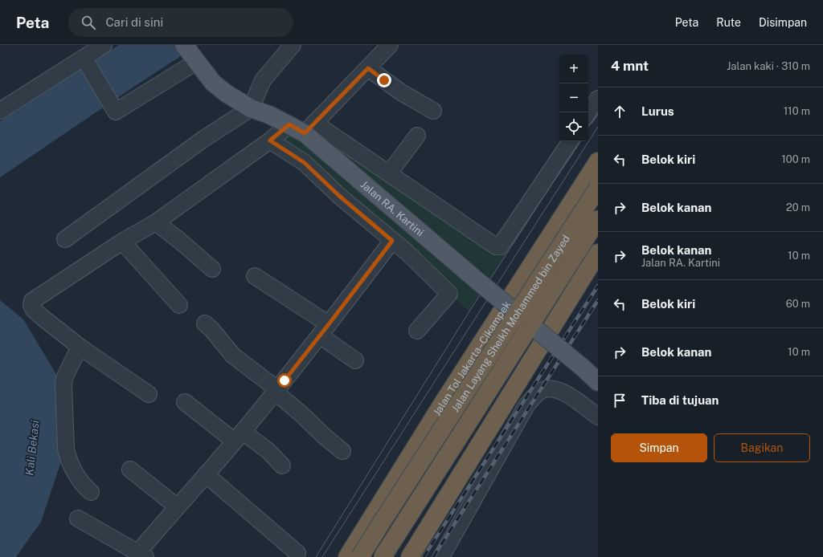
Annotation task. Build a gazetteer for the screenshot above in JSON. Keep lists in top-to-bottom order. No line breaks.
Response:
{"streets":{"highway":["Jalan Layang Sheikh Mohammed bin Zayed","Jalan Tol Jakarta–Cikampek"],"main road":["Jalan RA. Kartini"]},"water":["Kali Bekasi"],"page":{"header":"Peta","search":"Cari di sini","nav":["Peta","Rute","Disimpan"],"heading":["4 mnt","Jalan kaki · 310 m"],"map_buttons":["+","−"],"list":[["Lurus","110 m"],["Belok kiri","100 m"],["Belok kanan","20 m"],["Belok kanan","Jalan RA. Kartini","10 m"],["Belok kiri","60 m"],["Belok kanan","10 m"],"Tiba di tujuan"],"buttons":["Simpan","Bagikan"]}}
